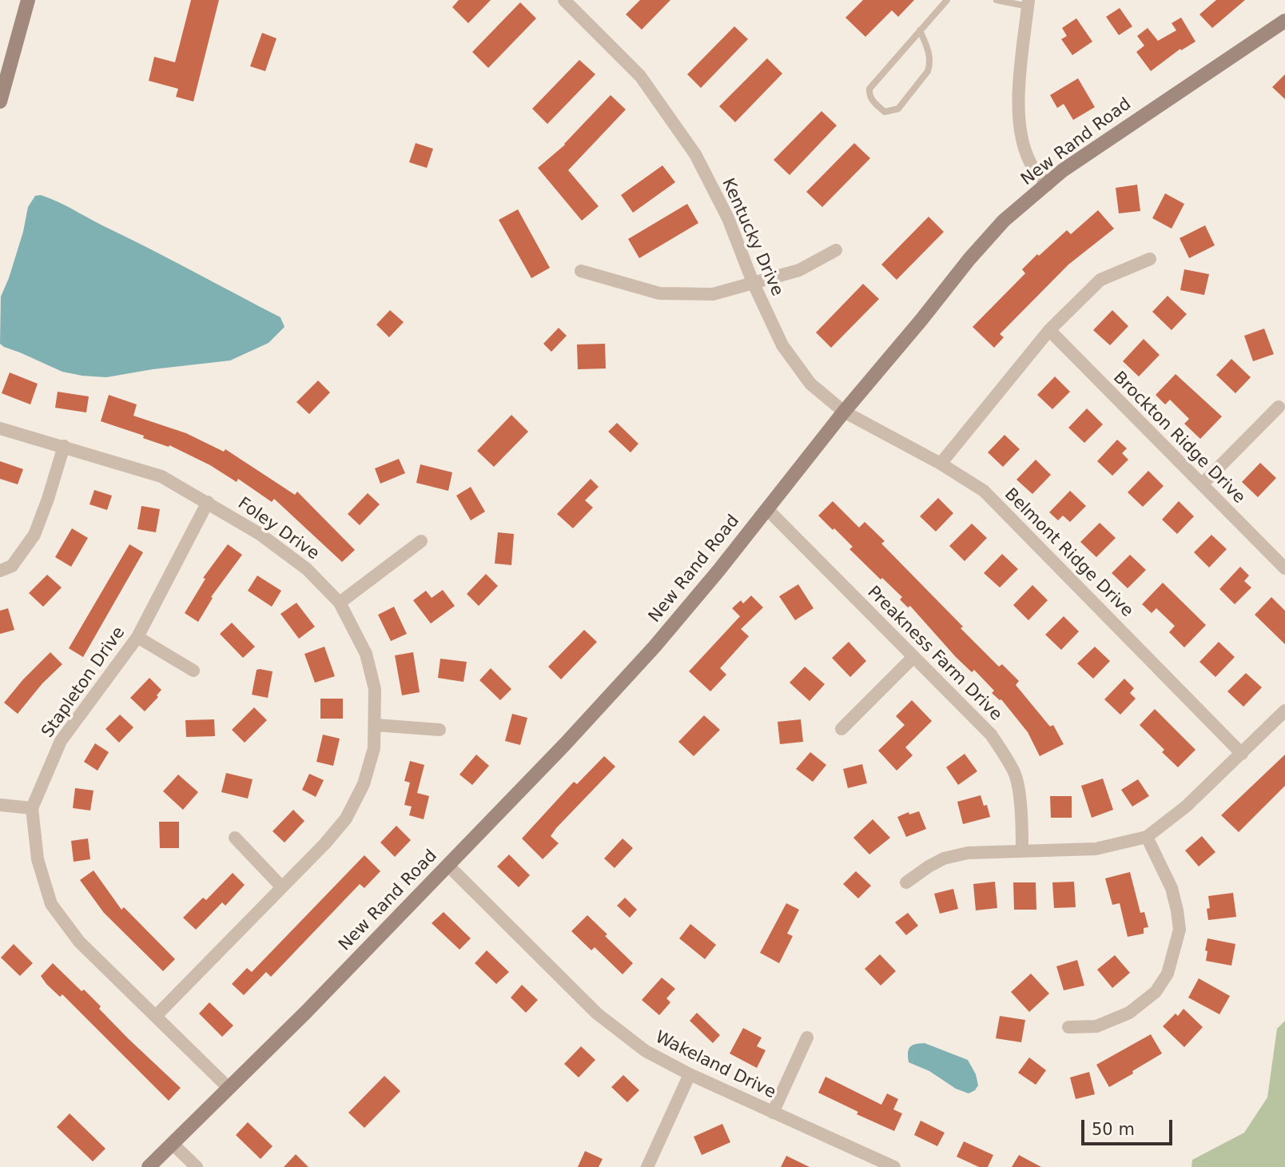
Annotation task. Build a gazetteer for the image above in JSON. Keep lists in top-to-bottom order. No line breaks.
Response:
{"streets":{"street":["New Rand Road","Kentucky Drive","Brockton Ridge Drive","Foley Drive","Belmont Ridge Drive","Preakness Farm Drive","Stapleton Drive","Wakeland Drive"]},"crossings":[["New Rand Road","Kentucky Drive"],["New Rand Road","Belmont Ridge Drive"],["New Rand Road","Preakness Farm Drive"],["New Rand Road","Stapleton Drive"],["New Rand Road","Wakeland Drive"],["Kentucky Drive","Belmont Ridge Drive"],["Foley Drive","Stapleton Drive"]],"scale_bar":"50 m"}
